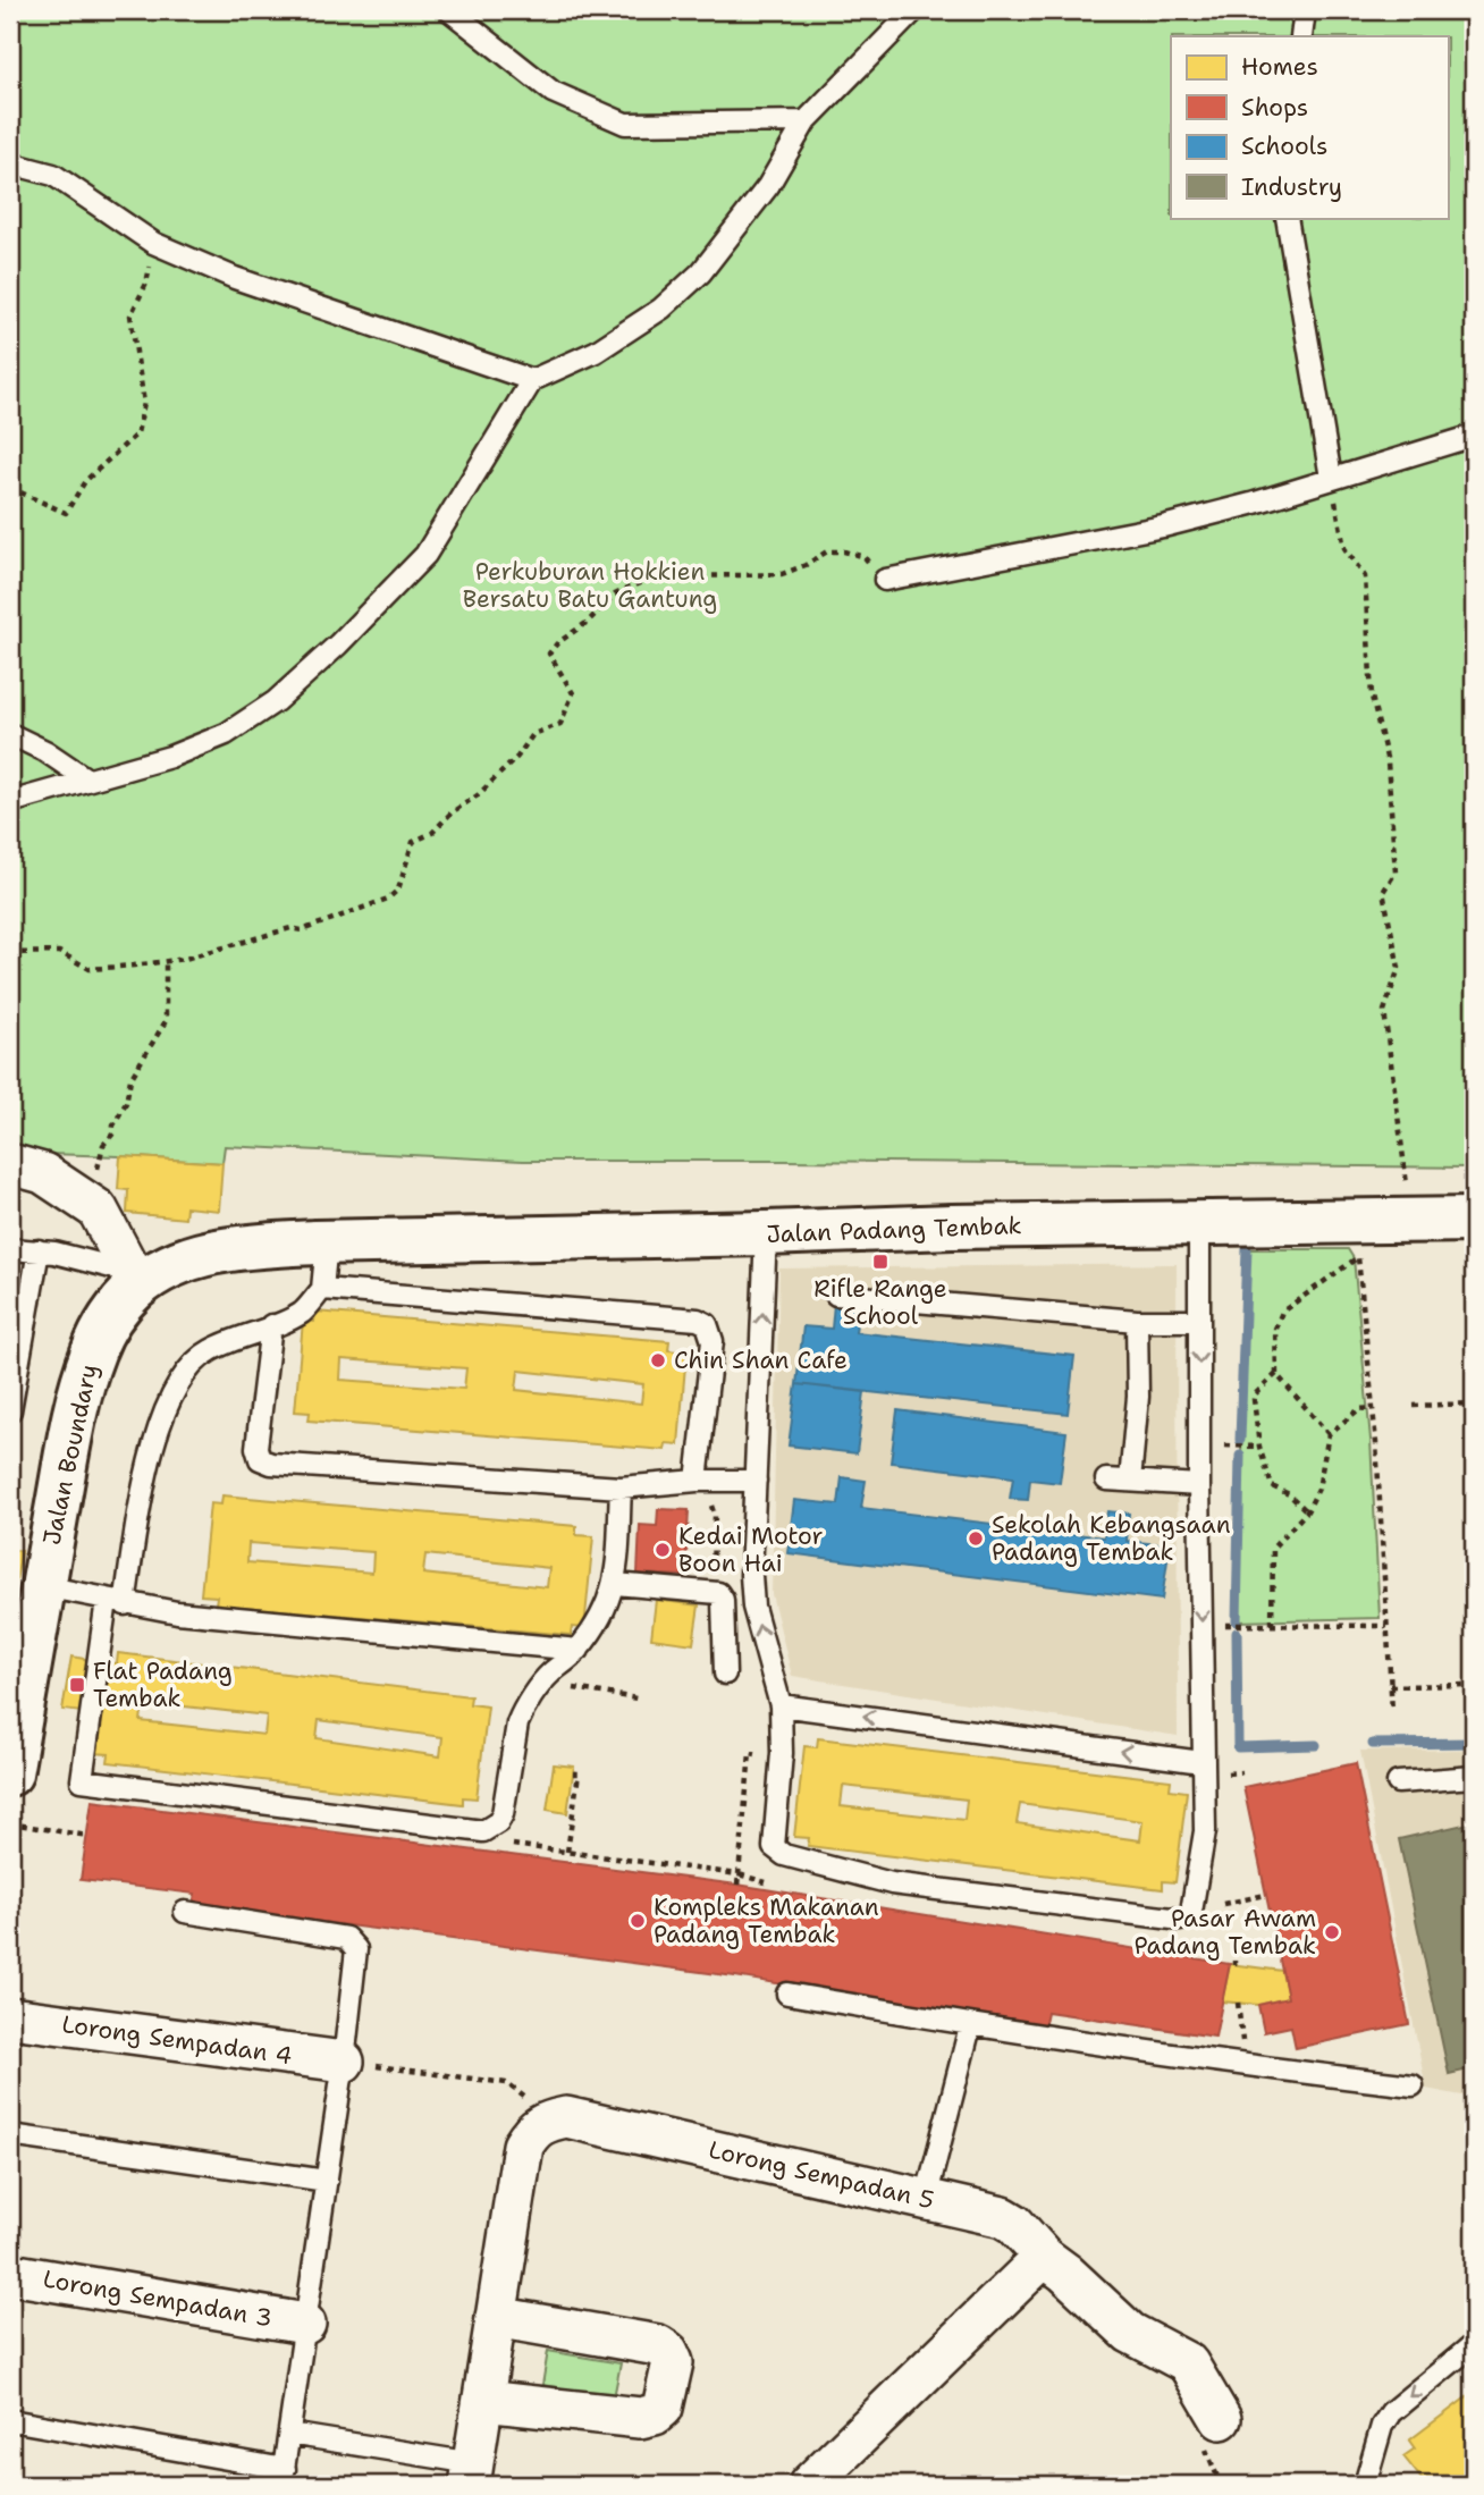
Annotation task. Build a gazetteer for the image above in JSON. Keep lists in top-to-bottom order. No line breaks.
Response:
{"streets":{"street":["Jalan Padang Tembak","Jalan Boundary","Lorong Sempadan 4","Lorong Sempadan 5","Lorong Sempadan 3"]},"crossings":[["Jalan Padang Tembak","Jalan Boundary"]],"parks":["Perkuburan Hokkien Bersatu Batu Gantung"],"places":{"transit":["Rifle Range School","Flat Padang Tembak"],"other":["Chin Shan Cafe","Sekolah Kebangsaan Padang Tembak","Kedai Motor Boon Hai","Kompleks Makanan Padang Tembak","Pasar Awam Padang Tembak"]},"legend":["Homes","Shops","Schools","Industry"]}
